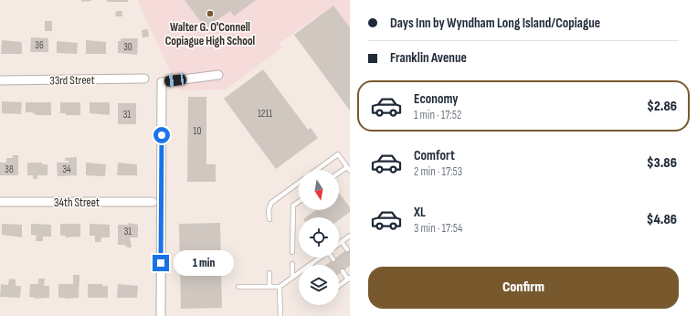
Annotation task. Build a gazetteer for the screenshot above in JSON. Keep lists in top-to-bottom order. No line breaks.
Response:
{"streets":{"street":["33rd Street","34th Street"]},"places":["Walter G. O'Connell Copiague High School"],"house_numbers":["36","30","1211","31","10","38","34","31"],"north":"bottom","page":{"banner":["Days Inn by Wyndham Long Island/Copiague","Franklin Avenue"],"list":[{"name":"Economy","note":"1 min · 17:52","value":"$2.86"},{"name":"Comfort","note":"2 min · 17:53","value":"$3.86"},{"name":"XL","note":"3 min · 17:54","value":"$4.86"}],"bubble":"1 min","buttons":"Confirm"}}
